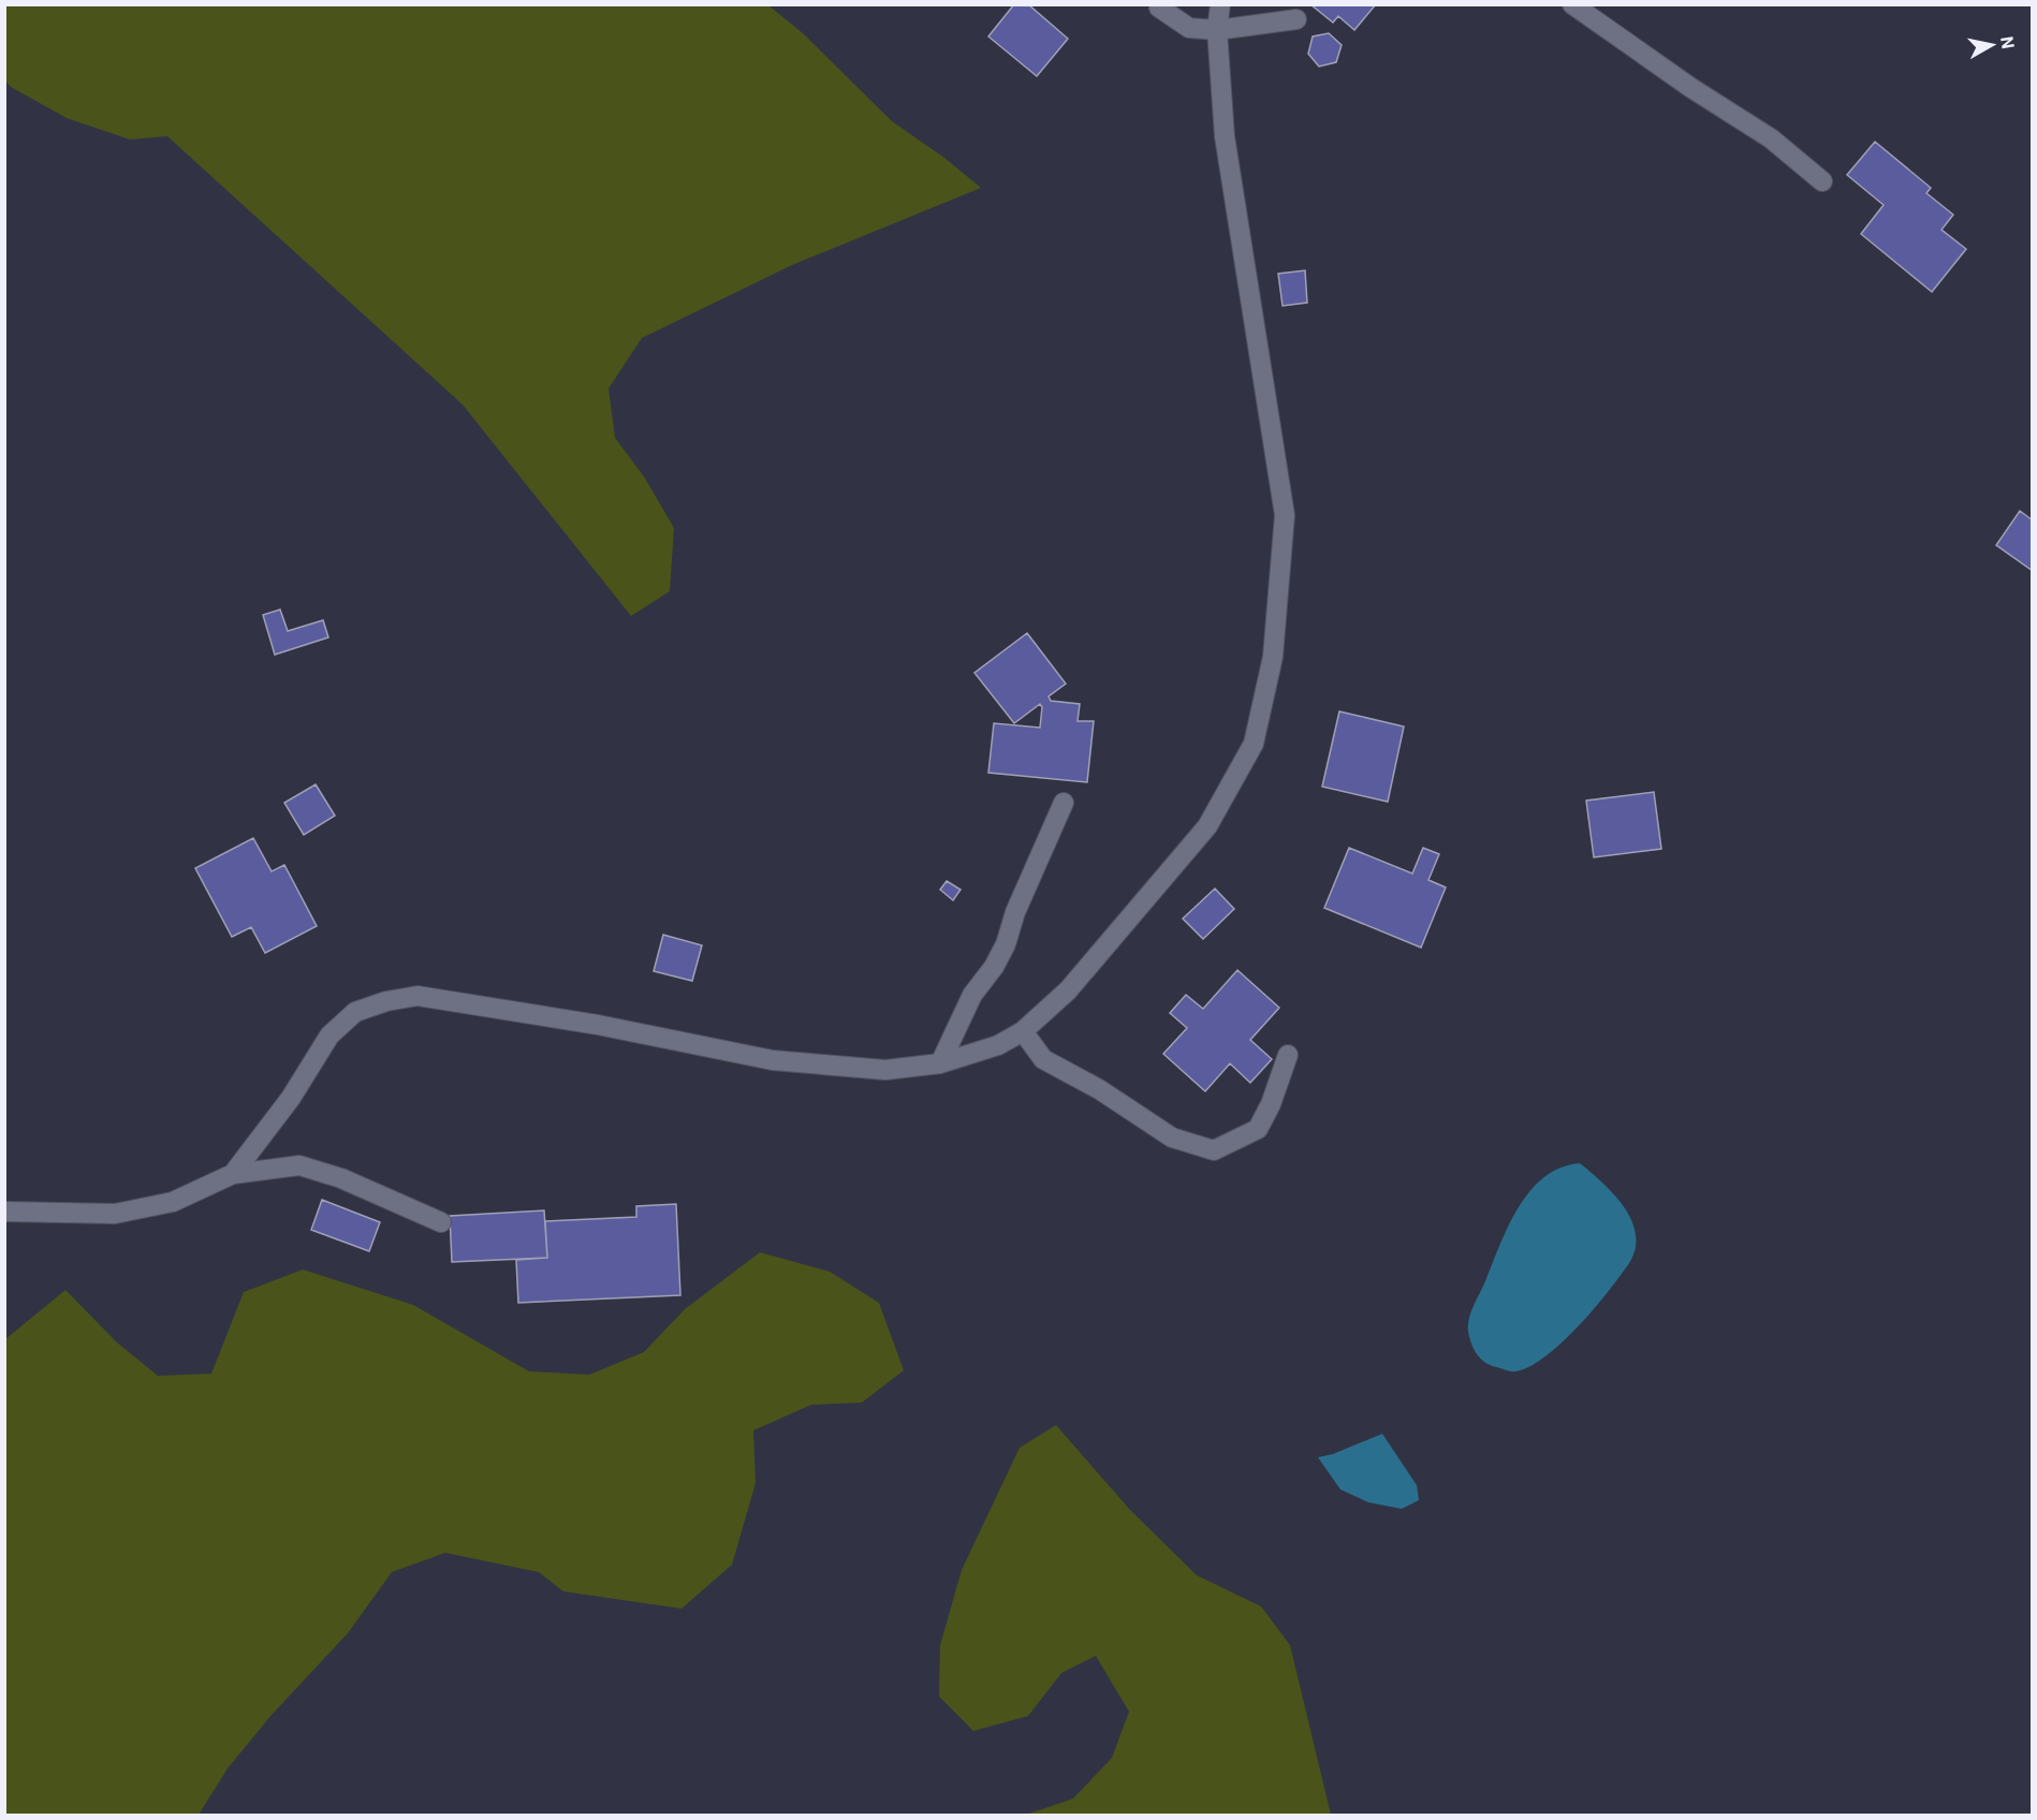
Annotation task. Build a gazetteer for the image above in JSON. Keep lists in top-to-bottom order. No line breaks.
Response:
{"north":"right"}
